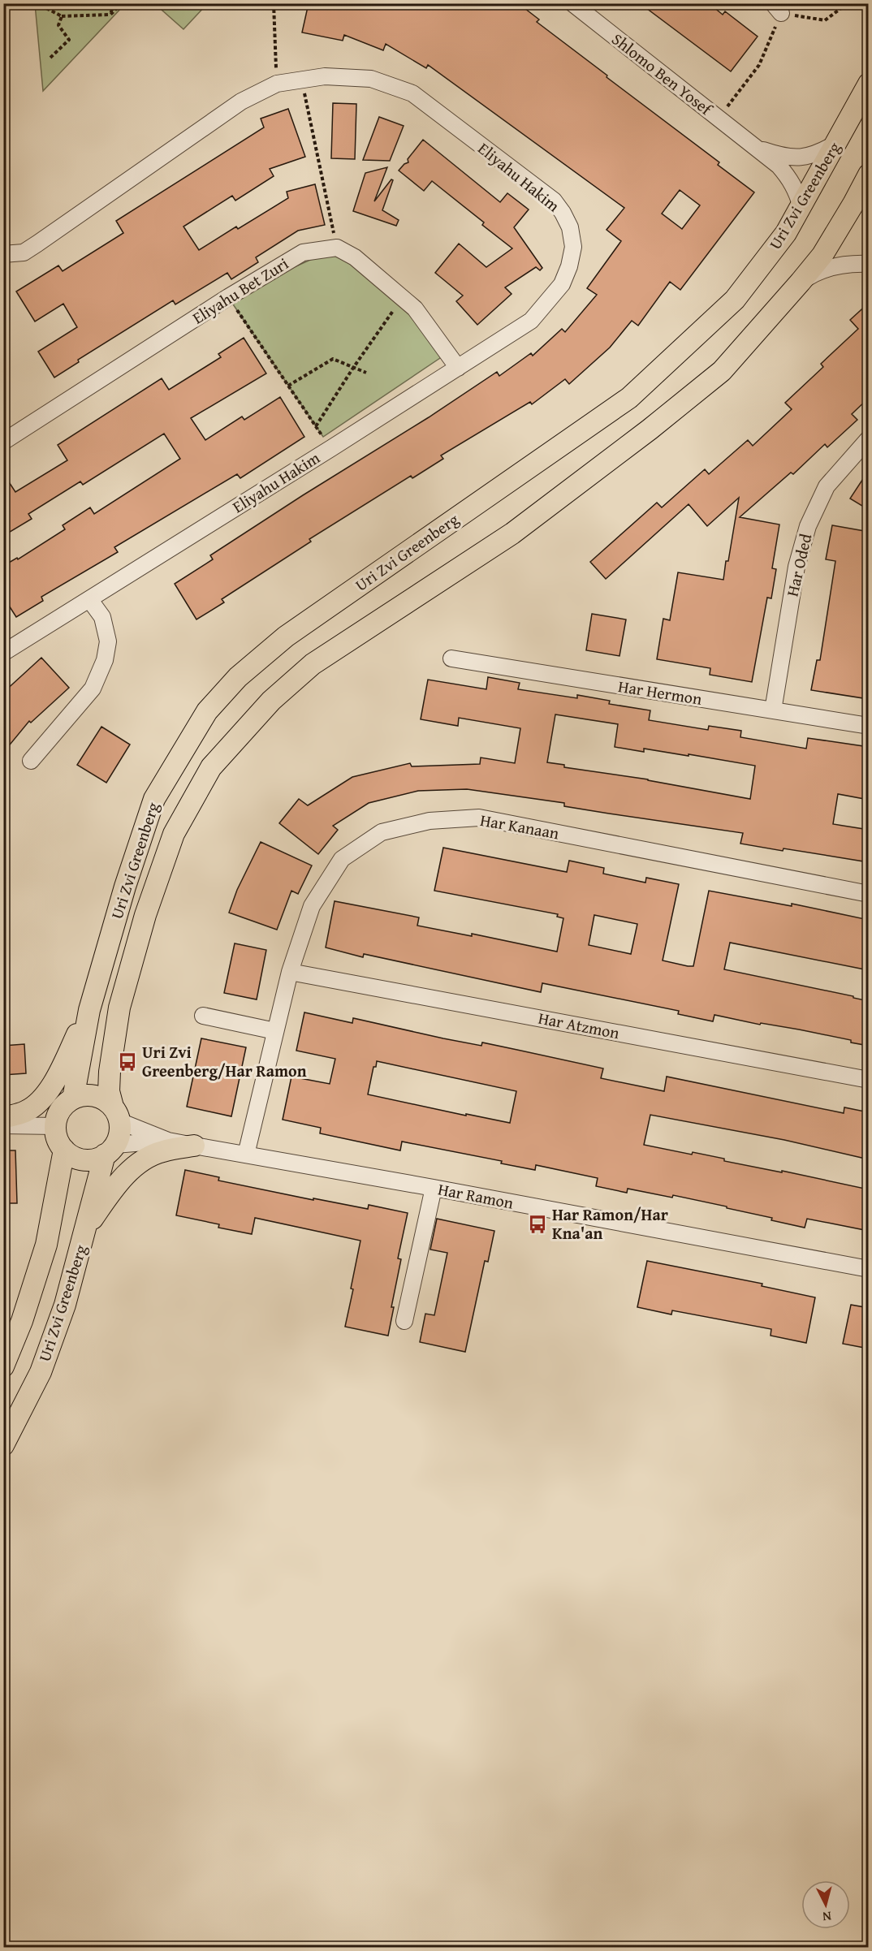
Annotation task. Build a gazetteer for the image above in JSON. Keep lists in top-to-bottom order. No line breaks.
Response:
{"streets":{"main road":["Uri Zvi Greenberg"],"street":["Shlomo Ben Yosef","Eliyahu Hakim","Eliyahu Bet Zuri","Har Oded","Har Hermon","Har Kanaan","Har Atzmon","Har Ramon"]},"crossings":[["Shlomo Ben Yosef","Uri Zvi Greenberg"],["Uri Zvi Greenberg","Har Ramon"],["Har Oded","Har Hermon"],["Har Kanaan","Har Atzmon"],["Har Kanaan","Har Ramon"]],"places":{"bus stop":["Uri Zvi Greenberg/Har Ramon","Har Ramon/Har Kna'an"]},"north":"bottom"}
